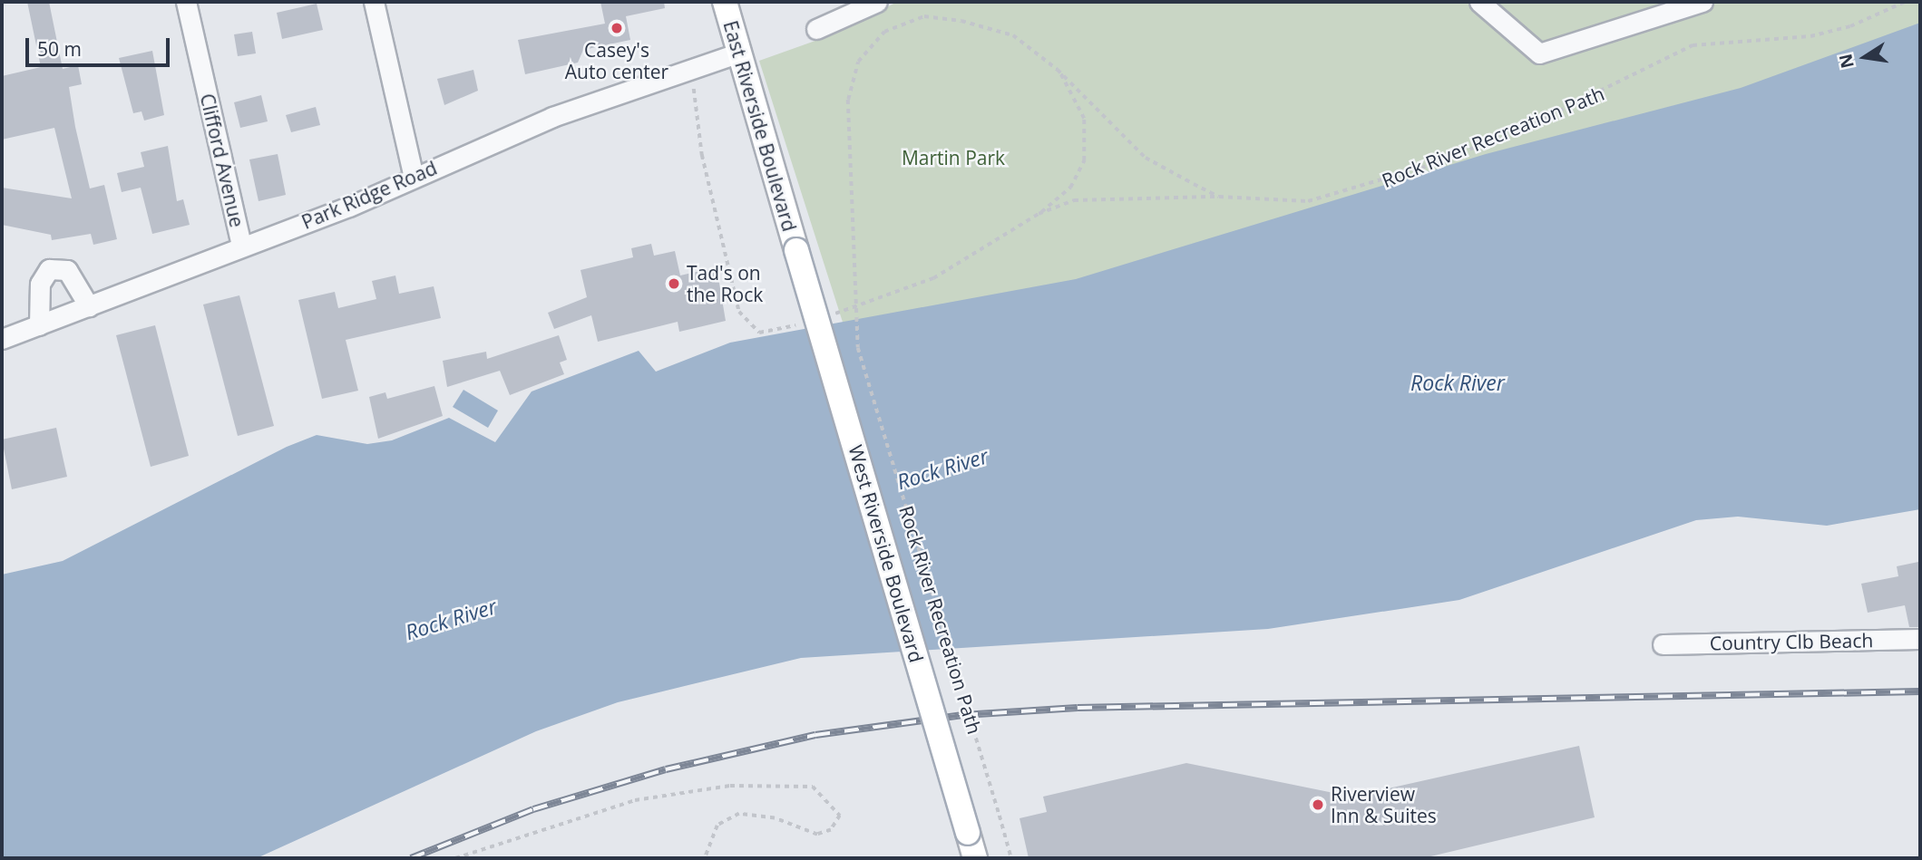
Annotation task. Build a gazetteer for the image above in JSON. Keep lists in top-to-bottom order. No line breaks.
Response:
{"streets":{"main road":["East Riverside Boulevard","West Riverside Boulevard"],"street":["Clifford Avenue","Park Ridge Road","Country Clb Beach"],"path":["Rock River Recreation Path"]},"crossings":[["East Riverside Boulevard","Park Ridge Road"],["East Riverside Boulevard","West Riverside Boulevard"],["Clifford Avenue","Park Ridge Road"]],"water":["Rock River"],"parks":["Martin Park"],"places":["Casey's Auto center","Tad's on the Rock","Riverview Inn & Suites"],"scale_bar":"50 m","north":"left"}
